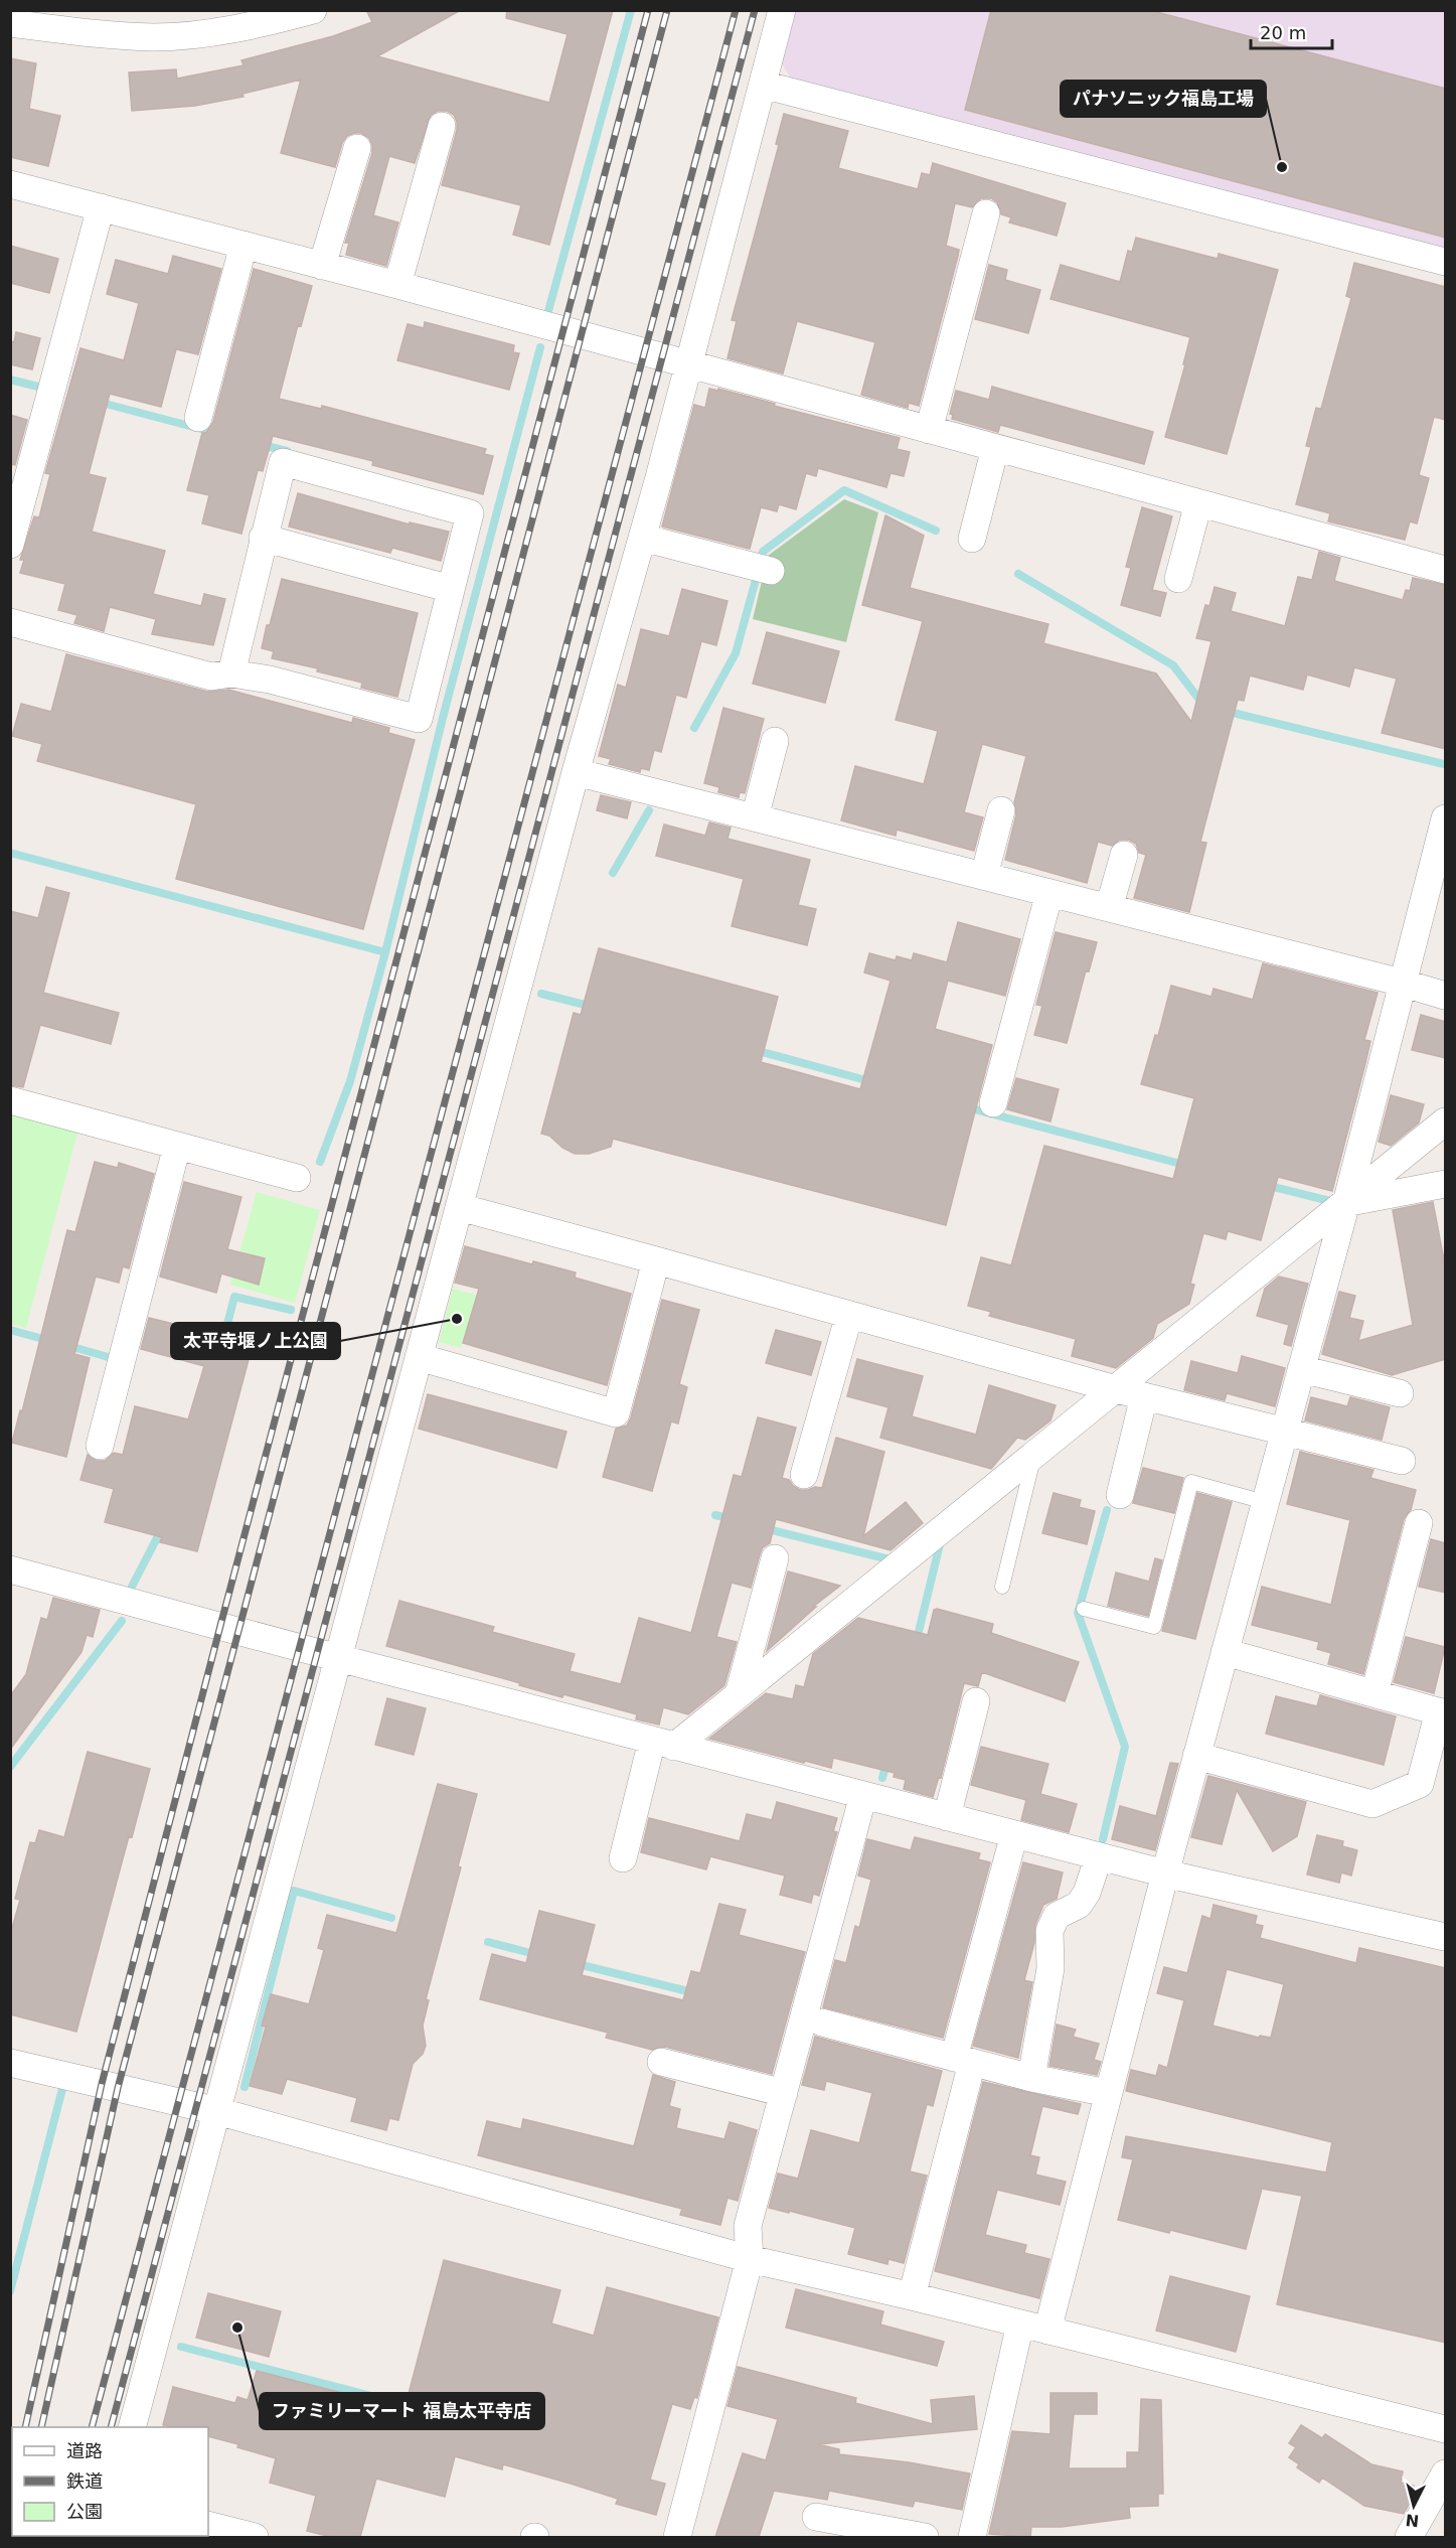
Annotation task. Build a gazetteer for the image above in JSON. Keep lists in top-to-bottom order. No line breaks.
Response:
{"places":["パナソニック福島工場","太平寺堰ノ上公園","ファミリーマート 福島太平寺店"],"legend":["道路","鉄道","公園"],"scale_bar":"20 m","north":"bottom"}
